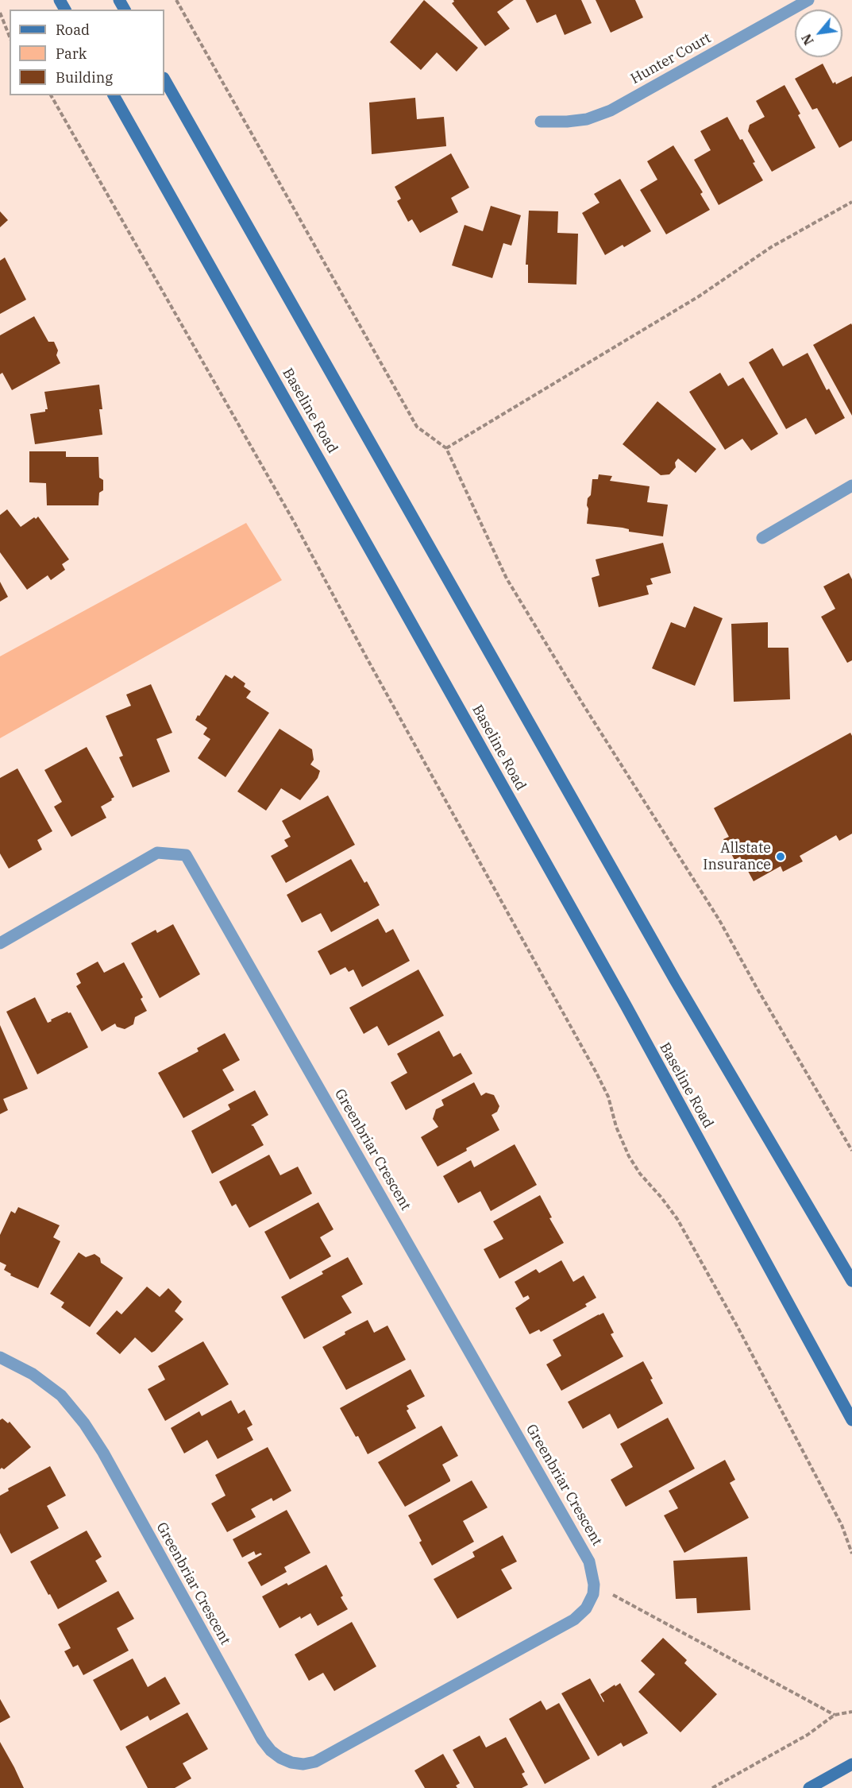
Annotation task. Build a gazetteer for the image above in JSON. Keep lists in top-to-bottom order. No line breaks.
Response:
{"streets":{"main road":["Baseline Road"],"street":["Hunter Court","Greenbriar Crescent"]},"places":["Allstate Insurance"],"legend":["Road","Park","Building"],"north":"bottom left"}
